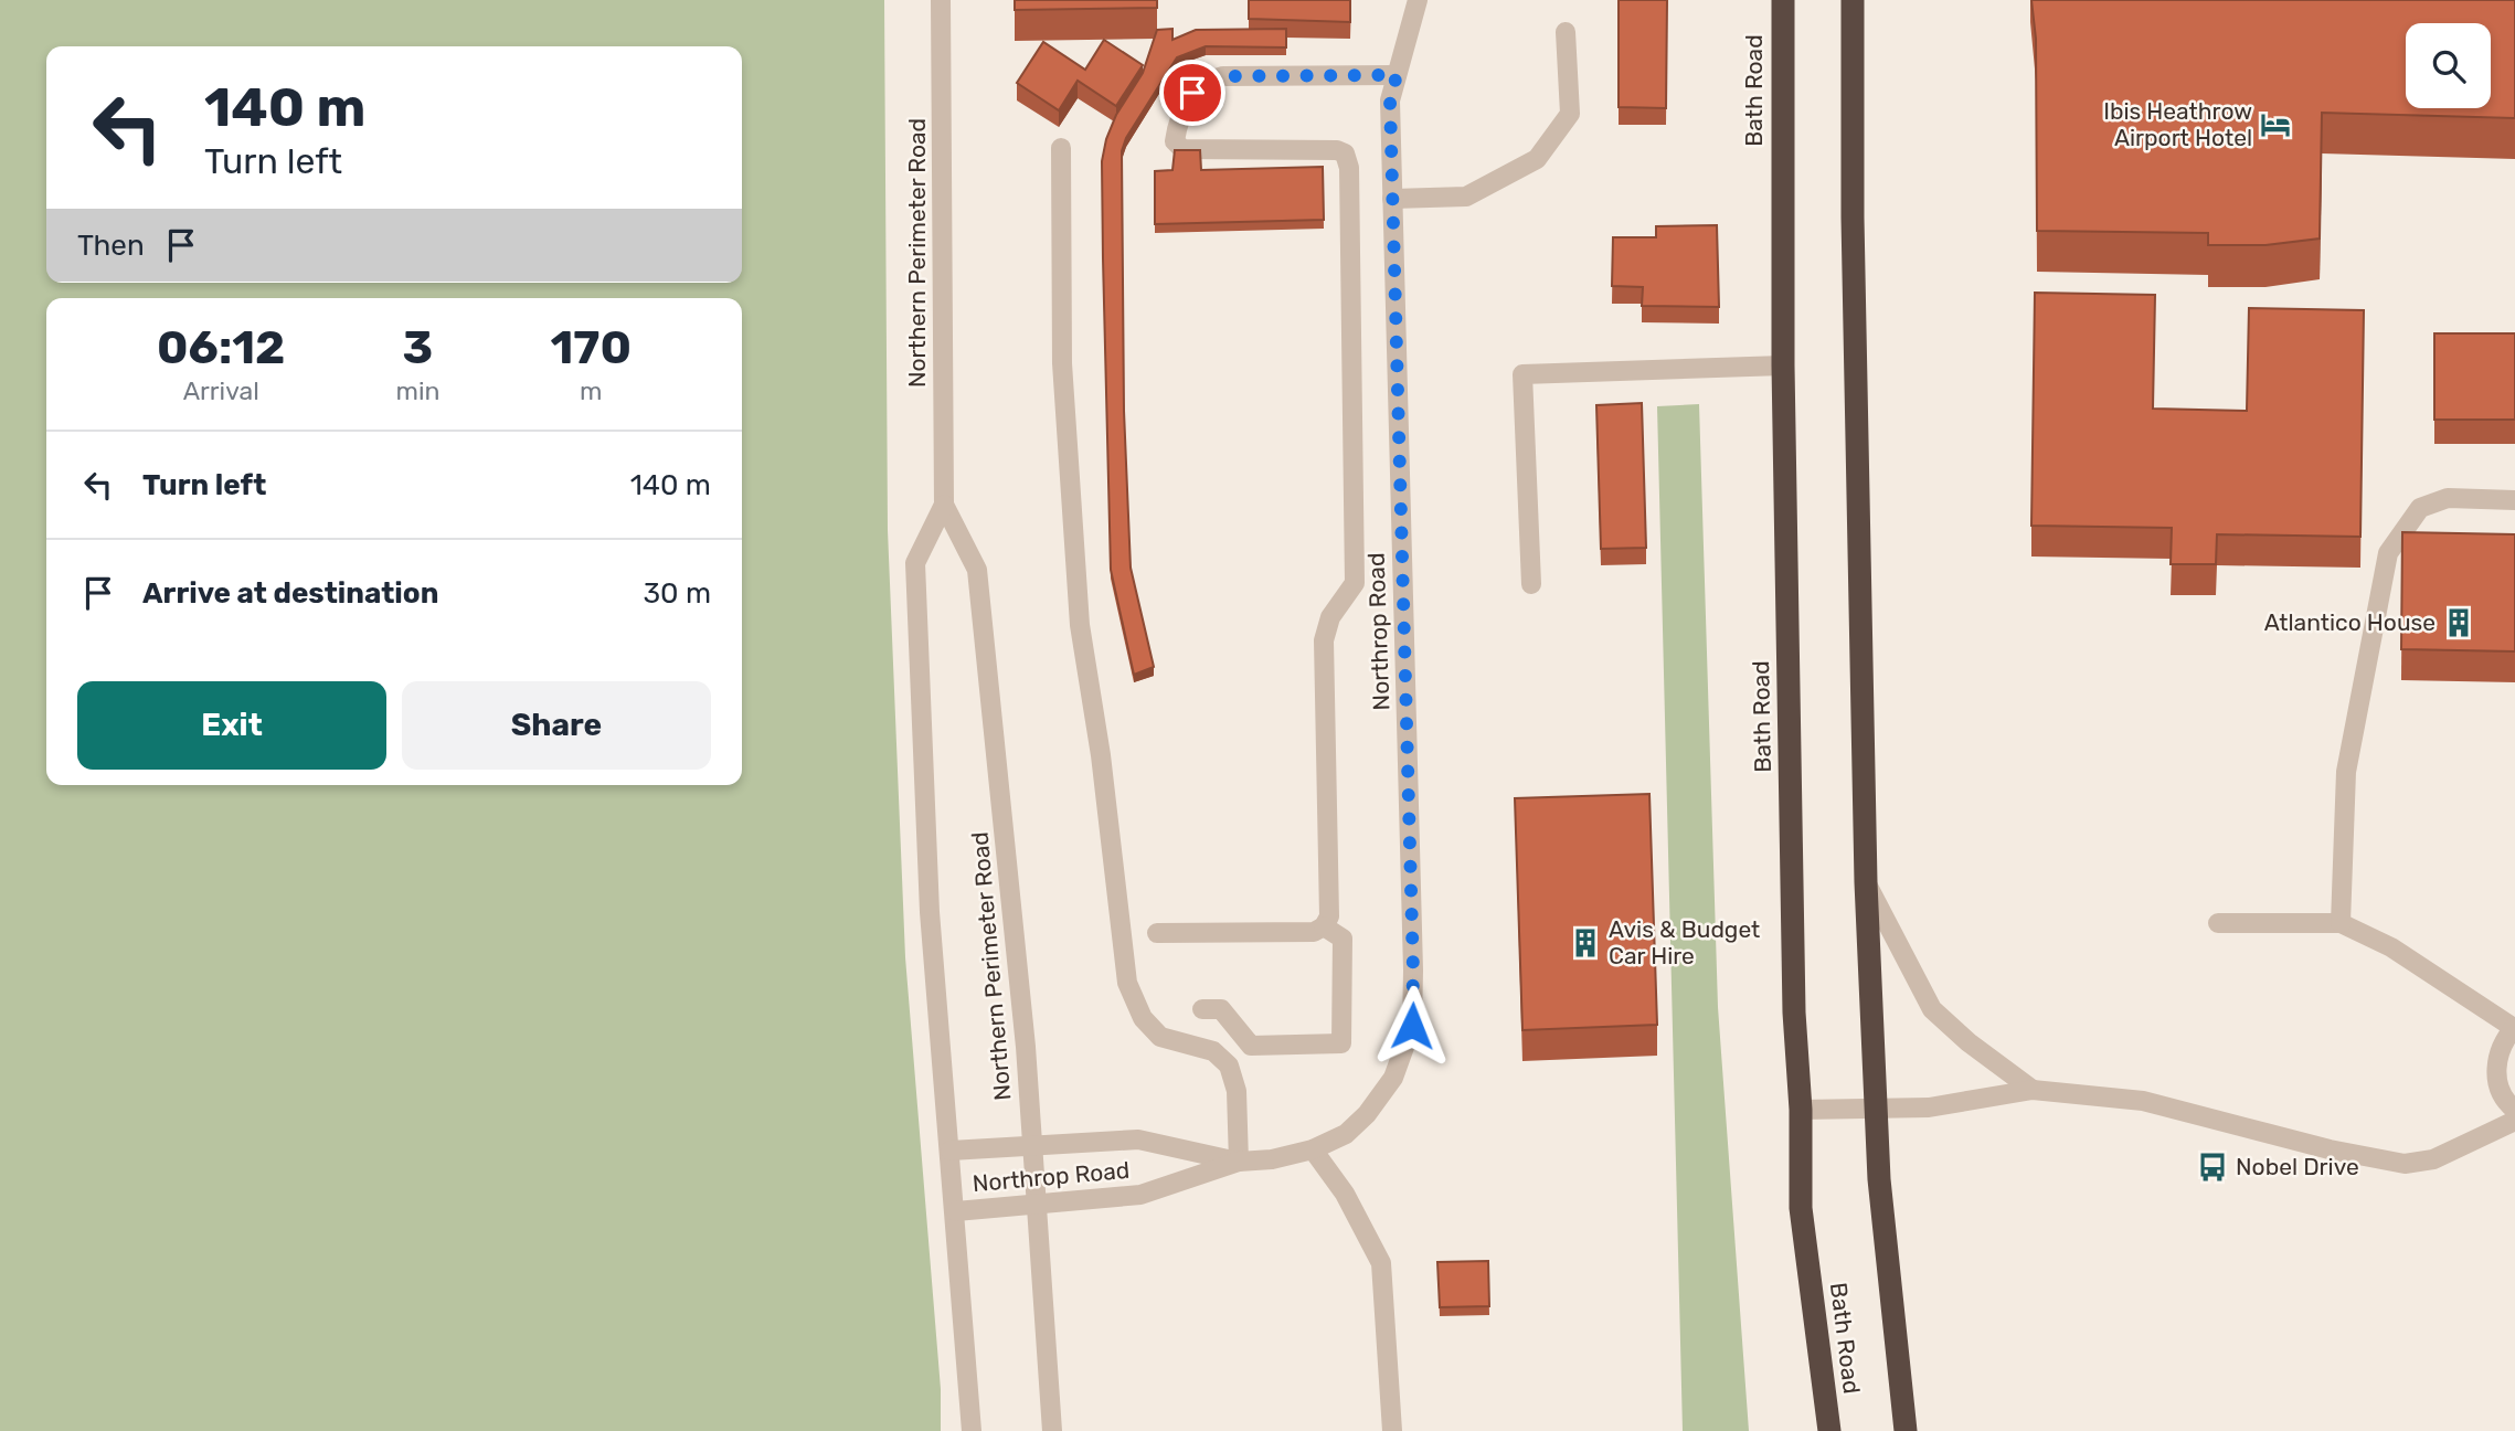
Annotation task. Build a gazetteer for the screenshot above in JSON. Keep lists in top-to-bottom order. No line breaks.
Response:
{"streets":{"highway":["Bath Road"],"street":["Northern Perimeter Road","Northrop Road"]},"crossings":[["Northern Perimeter Road","Northrop Road"]],"places":{"hotel":["Ibis Heathrow Airport Hotel"],"building":["Atlantico House","Avis & Budget Car Hire"],"bus stop":["Nobel Drive"]},"page":{"turn":["140 m","Turn left"],"then":"Then","eta":["06:12","Arrival","3","min","170","m"],"list":[{"name":"Turn left","value":"140 m"},{"name":"Arrive at destination","value":"30 m"}],"buttons":["Exit","Share"]}}
